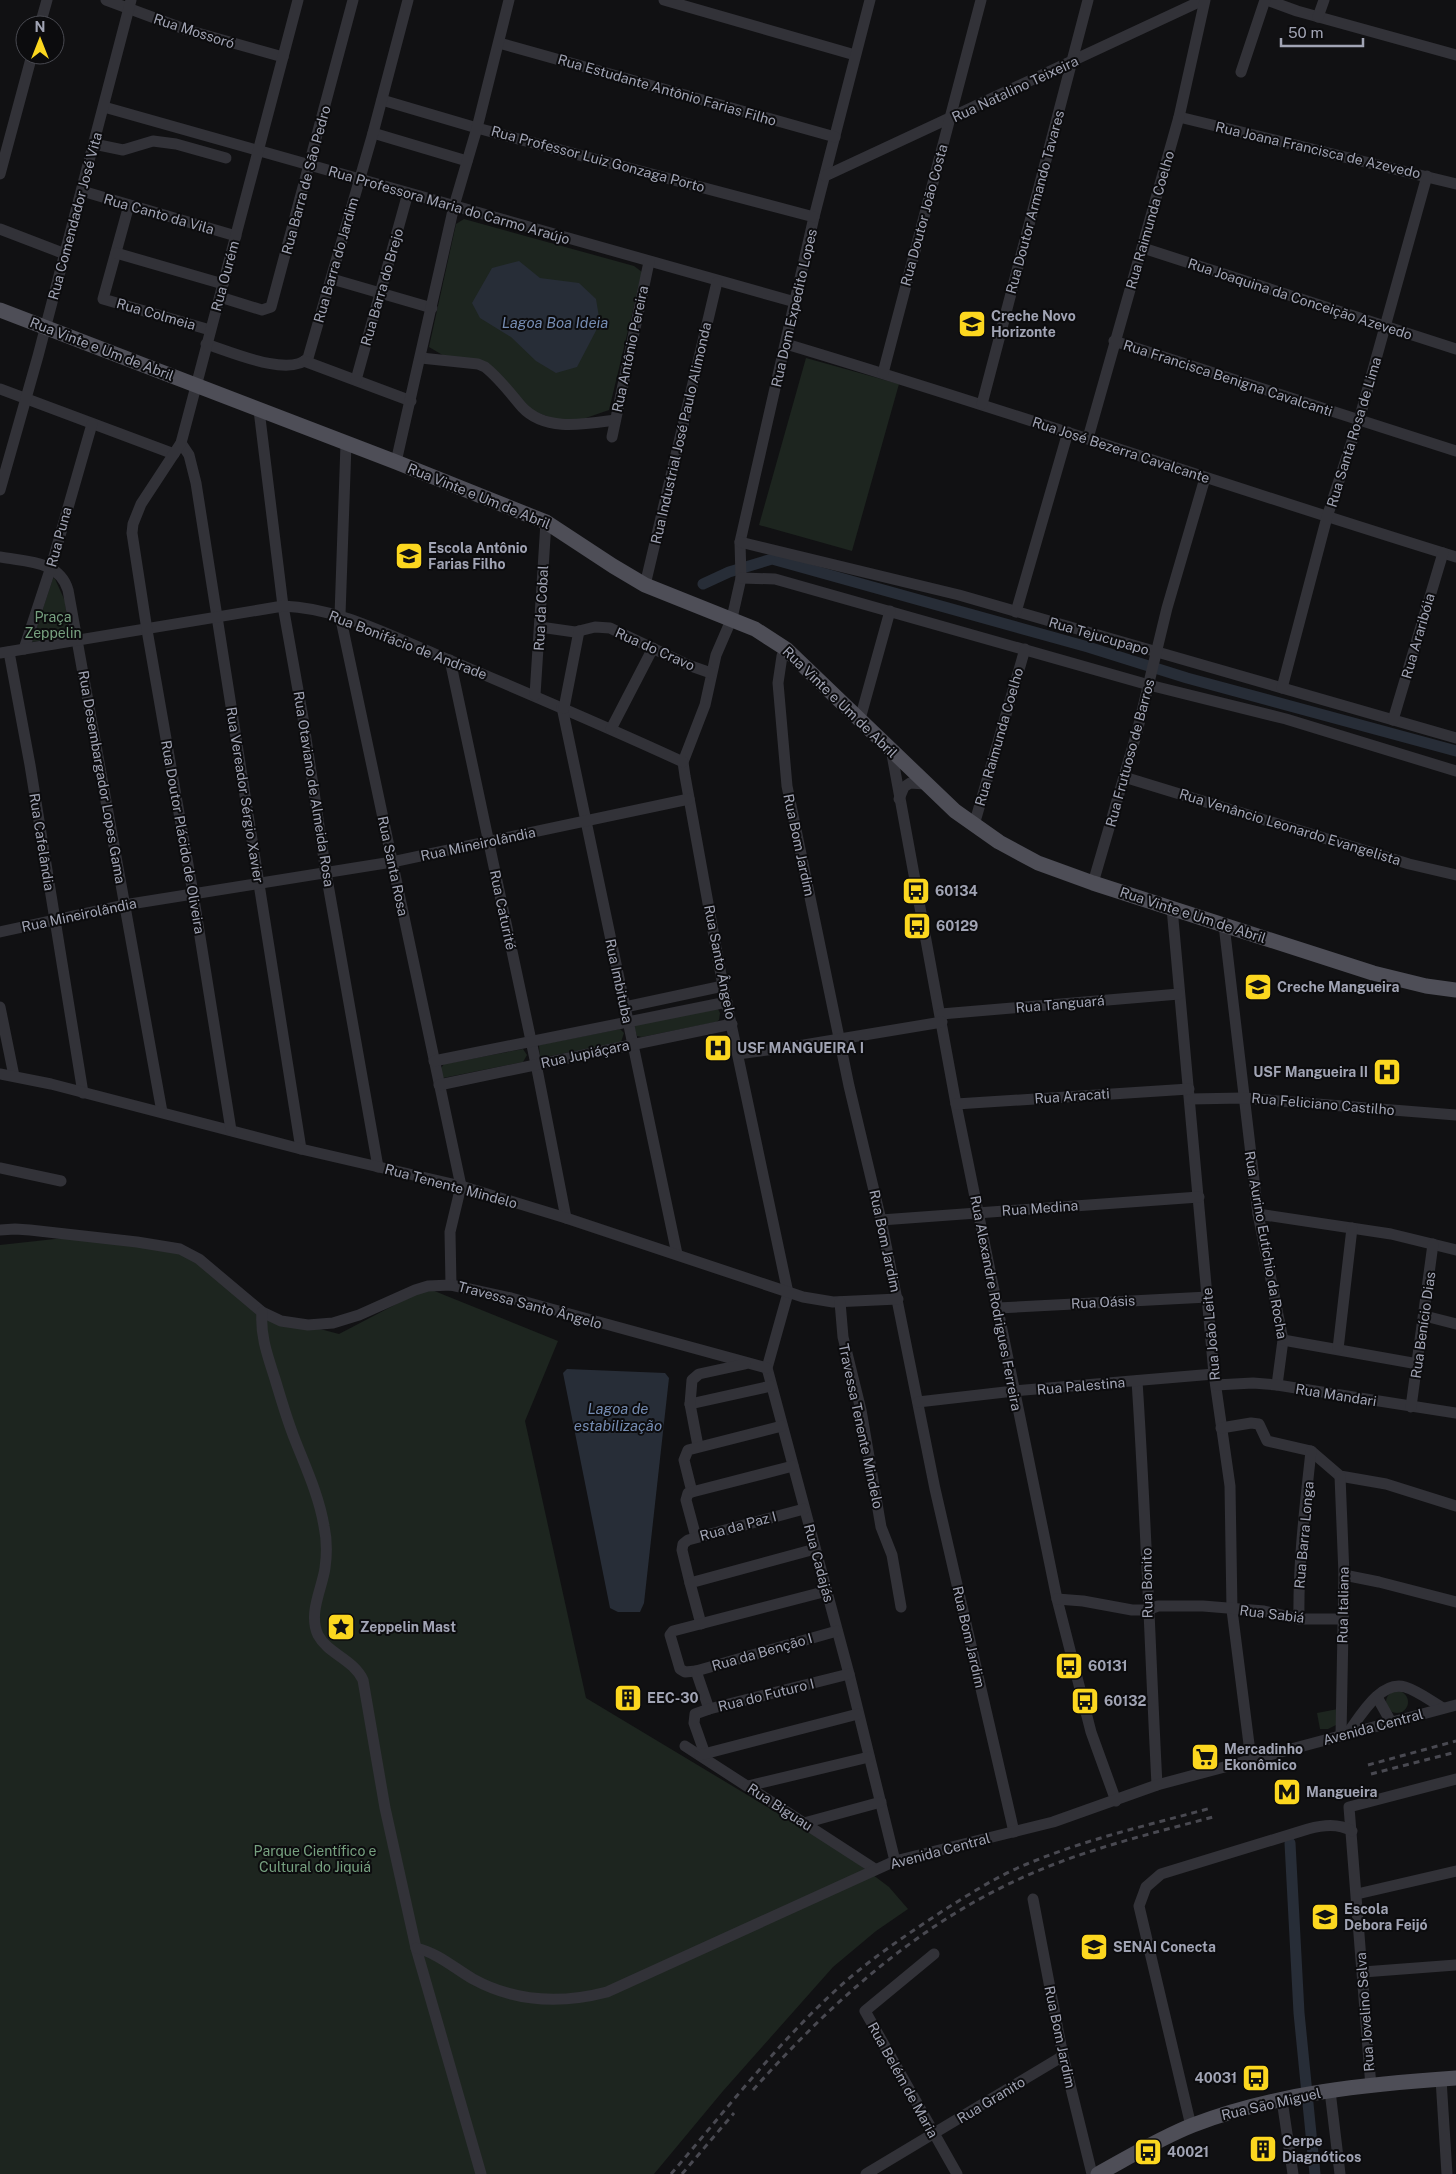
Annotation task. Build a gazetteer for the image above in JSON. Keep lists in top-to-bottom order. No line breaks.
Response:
{"streets":{"main road":["Rua Vinte e Um de Abril","Rua São Miguel"],"street":["Rua Mossoró","Rua Natalino Teixeira","Rua Estudante Antônio Farias Filho","Rua Joana Francisca de Azevedo","Rua Professor Luiz Gonzaga Porto","Rua Barra de São Pedro","Rua Doutor Armando Tavares","Rua Professora Maria do Carmo Araújo","Rua Canto da Vila","Rua Doutor João Costa","Rua Comendador José Vita","Rua Raimunda Coelho","Rua Barra do Jardim","Rua Ourém","Rua Barra do Brejo","Rua Joaquina da Conceição Azevedo","Rua Dom Expedito Lopes","Rua Colmeia","Rua Antônio Pereira","Rua Francisca Benigna Cavalcanti","Rua Santa Rosa de Lima","Rua Industrial José Paulo Alimonda","Rua José Bezerra Cavalcante","Rua Puna","Rua da Cobal","Rua Tejucupapo","Rua Araribóia","Rua Bonifácio de Andrade","Rua do Cravo","Rua Frutuoso de Barros","Rua Desembargador Lopes Gama","Rua Otaviano de Almeida Rosa","Rua Vereador Sérgio Xavier","Rua Venâncio Leonardo Evangelista","Rua Doutor Plácido de Oliveira","Rua Cafelândia","Rua Mineirolândia","Rua Bom Jardim","Rua Santa Rosa","Rua Caturité","Rua Santo Ângelo","Rua Imbituba","Rua Tanguará","Rua Jupiáçara","Rua Aracati","Rua Feliciano Castilho","Rua Tenente Mindelo","Rua Medina","Rua Aurino Eutíchio da Rocha","Rua Oásis","Rua Alexandre Rodrigues Ferreira","Travessa Santo Ângelo","Rua Benício Dias","Rua João Leite","Rua Palestina","Rua Mandari","Travessa Tenente Mindelo","Rua da Paz I","Rua Barra Longa","Rua Cadajás","Rua Bonito","Rua Italiana","Rua Sabiá","Rua da Benção I","Rua do Futuro I","Avenida Central","Rua Biguau","Rua Jovelino Selva","Rua Belém de Maria","Rua Granito"]},"crossings":[["Rua Mossoró","Rua Comendador José Vita"],["Rua Mossoró","Rua Ourém"],["Rua Natalino Teixeira","Rua Doutor Armando Tavares"],["Rua Natalino Teixeira","Rua Doutor João Costa"],["Rua Natalino Teixeira","Rua Raimunda Coelho"],["Rua Natalino Teixeira","Rua Dom Expedito Lopes"],["Rua Estudante Antônio Farias Filho","Rua Dom Expedito Lopes"],["Rua Joana Francisca de Azevedo","Rua Raimunda Coelho"],["Rua Joana Francisca de Azevedo","Rua Santa Rosa de Lima"],["Rua Professor Luiz Gonzaga Porto","Rua Barra do Jardim"],["Rua Professor Luiz Gonzaga Porto","Rua Dom Expedito Lopes"],["Rua Barra de São Pedro","Rua Professora Maria do Carmo Araújo"],["Rua Barra de São Pedro","Rua Ourém"],["Rua Doutor Armando Tavares","Rua José Bezerra Cavalcante"],["Rua Professora Maria do Carmo Araújo","Rua Comendador José Vita"],["Rua Professora Maria do Carmo Araújo","Rua Barra do Jardim"],["Rua Professora Maria do Carmo Araújo","Rua Ourém"],["Rua Professora Maria do Carmo Araújo","Rua Barra do Brejo"],["Rua Professora Maria do Carmo Araújo","Rua Dom Expedito Lopes"],["Rua Professora Maria do Carmo Araújo","Rua Antônio Pereira"],["Rua Professora Maria do Carmo Araújo","Rua Industrial José Paulo Alimonda"],["Rua Canto da Vila","Rua Comendador José Vita"],["Rua Canto da Vila","Rua Ourém"],["Rua Doutor João Costa","Rua José Bezerra Cavalcante"],["Rua Comendador José Vita","Rua Vinte e Um de Abril"],["Rua Raimunda Coelho","Rua Joaquina da Conceição Azevedo"],["Rua Raimunda Coelho","Rua Vinte e Um de Abril"],["Rua Raimunda Coelho","Rua Francisca Benigna Cavalcanti"],["Rua Raimunda Coelho","Rua José Bezerra Cavalcante"],["Rua Ourém","Rua Colmeia"],["Rua Ourém","Rua Vinte e Um de Abril"],["Rua Ourém","Rua Vereador Sérgio Xavier"],["Rua Ourém","Rua Doutor Plácido de Oliveira"],["Rua Joaquina da Conceição Azevedo","Rua Santa Rosa de Lima"],["Rua Dom Expedito Lopes","Rua Vinte e Um de Abril"],["Rua Dom Expedito Lopes","Rua José Bezerra Cavalcante"],["Rua Dom Expedito Lopes","Rua Tejucupapo"],["Rua Vinte e Um de Abril","Rua Industrial José Paulo Alimonda"],["Rua Vinte e Um de Abril","Rua da Cobal"],["Rua Vinte e Um de Abril","Rua Frutuoso de Barros"],["Rua Vinte e Um de Abril","Rua Otaviano de Almeida Rosa"],["Rua Vinte e Um de Abril","Rua Bom Jardim"],["Rua Vinte e Um de Abril","Rua Santa Rosa"],["Rua Vinte e Um de Abril","Rua Aurino Eutíchio da Rocha"],["Rua Vinte e Um de Abril","Rua Alexandre Rodrigues Ferreira"],["Rua Vinte e Um de Abril","Rua João Leite"],["Rua Francisca Benigna Cavalcanti","Rua Santa Rosa de Lima"],["Rua Santa Rosa de Lima","Rua José Bezerra Cavalcante"],["Rua Santa Rosa de Lima","Rua Tejucupapo"],["Rua José Bezerra Cavalcante","Rua Araribóia"],["Rua José Bezerra Cavalcante","Rua Frutuoso de Barros"],["Rua Puna","Rua Bonifácio de Andrade"],["Rua Puna","Rua Desembargador Lopes Gama"],["Rua da Cobal","Rua Bonifácio de Andrade"],["Rua da Cobal","Rua do Cravo"],["Rua Tejucupapo","Rua Araribóia"],["Rua Tejucupapo","Rua Frutuoso de Barros"],["Rua Bonifácio de Andrade","Rua Desembargador Lopes Gama"],["Rua Bonifácio de Andrade","Rua Otaviano de Almeida Rosa"],["Rua Bonifácio de Andrade","Rua Vereador Sérgio Xavier"],["Rua Bonifácio de Andrade","Rua Doutor Plácido de Oliveira"],["Rua Bonifácio de Andrade","Rua Cafelândia"],["Rua Bonifácio de Andrade","Rua Santa Rosa"],["Rua Bonifácio de Andrade","Rua Caturité"],["Rua Bonifácio de Andrade","Rua Santo Ângelo"],["Rua Bonifácio de Andrade","Rua Imbituba"],["Rua Frutuoso de Barros","Rua Venâncio Leonardo Evangelista"],["Rua Desembargador Lopes Gama","Rua Mineirolândia"],["Rua Desembargador Lopes Gama","Rua Tenente Mindelo"],["Rua Otaviano de Almeida Rosa","Rua Mineirolândia"],["Rua Otaviano de Almeida Rosa","Rua Tenente Mindelo"],["Rua Vereador Sérgio Xavier","Rua Mineirolândia"],["Rua Vereador Sérgio Xavier","Rua Tenente Mindelo"],["Rua Doutor Plácido de Oliveira","Rua Mineirolândia"],["Rua Doutor Plácido de Oliveira","Rua Tenente Mindelo"],["Rua Cafelândia","Rua Mineirolândia"],["Rua Cafelândia","Rua Tenente Mindelo"],["Rua Mineirolândia","Rua Santa Rosa"],["Rua Mineirolândia","Rua Caturité"],["Rua Mineirolândia","Rua Santo Ângelo"],["Rua Mineirolândia","Rua Imbituba"],["Rua Bom Jardim","Rua Tanguará"],["Rua Bom Jardim","Rua Tenente Mindelo"],["Rua Bom Jardim","Rua Medina"],["Rua Bom Jardim","Rua Palestina"],["Rua Bom Jardim","Avenida Central"],["Rua Bom Jardim","Rua Granito"],["Rua Santa Rosa","Rua Jupiáçara"],["Rua Santa Rosa","Rua Tenente Mindelo"],["Rua Santa Rosa","Travessa Santo Ângelo"],["Rua Caturité","Rua Jupiáçara"],["Rua Santo Ângelo","Rua Tanguará"],["Rua Santo Ângelo","Rua Jupiáçara"],["Rua Santo Ângelo","Rua Tenente Mindelo"],["Rua Santo Ângelo","Travessa Santo Ângelo"],["Rua Santo Ângelo","Rua Cadajás"],["Rua Imbituba","Rua Jupiáçara"],["Rua Imbituba","Rua Tenente Mindelo"],["Rua Tanguará","Rua Alexandre Rodrigues Ferreira"],["Rua Tanguará","Rua João Leite"],["Rua Aracati","Rua Feliciano Castilho"],["Rua Aracati","Rua Alexandre Rodrigues Ferreira"],["Rua Aracati","Rua João Leite"],["Rua Feliciano Castilho","Rua Aurino Eutíchio da Rocha"],["Rua Feliciano Castilho","Rua João Leite"],["Rua Tenente Mindelo","Travessa Tenente Mindelo"],["Rua Medina","Rua Alexandre Rodrigues Ferreira"],["Rua Medina","Rua João Leite"],["Rua Aurino Eutíchio da Rocha","Rua Mandari"],["Rua Oásis","Rua Alexandre Rodrigues Ferreira"],["Rua Oásis","Rua João Leite"],["Rua Alexandre Rodrigues Ferreira","Rua Palestina"],["Rua Alexandre Rodrigues Ferreira","Rua Sabiá"],["Rua Alexandre Rodrigues Ferreira","Avenida Central"],["Travessa Santo Ângelo","Rua Cadajás"],["Rua Benício Dias","Rua Mandari"],["Rua João Leite","Rua Palestina"],["Rua João Leite","Rua Mandari"],["Rua João Leite","Rua Sabiá"],["Rua João Leite","Avenida Central"],["Rua Palestina","Rua Mandari"],["Rua Palestina","Rua Bonito"],["Rua da Paz I","Rua Cadajás"],["Rua Barra Longa","Rua Sabiá"],["Rua Cadajás","Rua da Benção I"],["Rua Cadajás","Rua do Futuro I"],["Rua Cadajás","Avenida Central"],["Rua Bonito","Rua Sabiá"],["Rua Bonito","Avenida Central"],["Rua Italiana","Rua Sabiá"],["Rua Italiana","Avenida Central"],["Rua da Benção I","Rua do Futuro I"],["Rua do Futuro I","Rua Biguau"],["Avenida Central","Rua Biguau"],["Rua Jovelino Selva","Rua São Miguel"],["Rua Belém de Maria","Rua Granito"]],"water":["Lagoa Boa Ideia","Lagoa de estabilização"],"parks":["Praça Zeppelin","Parque Científico e Cultural do Jiquiá"],"places":{"school or university":["Creche Novo Horizonte","Escola Antônio Farias Filho","Creche Mangueira","Escola Debora Feijó","SENAI Conecta"],"bus stop":["60134","60129","60131","60132","40031","40021"],"hospital":["USF MANGUEIRA I","USF Mangueira II"],"place":["Zeppelin Mast"],"building":["EEC-30","Cerpe Diagnóticos"],"supermarket":["Mercadinho Ekonômico"],"metro station":["Mangueira"]},"scale_bar":"50 m","north":"top"}
